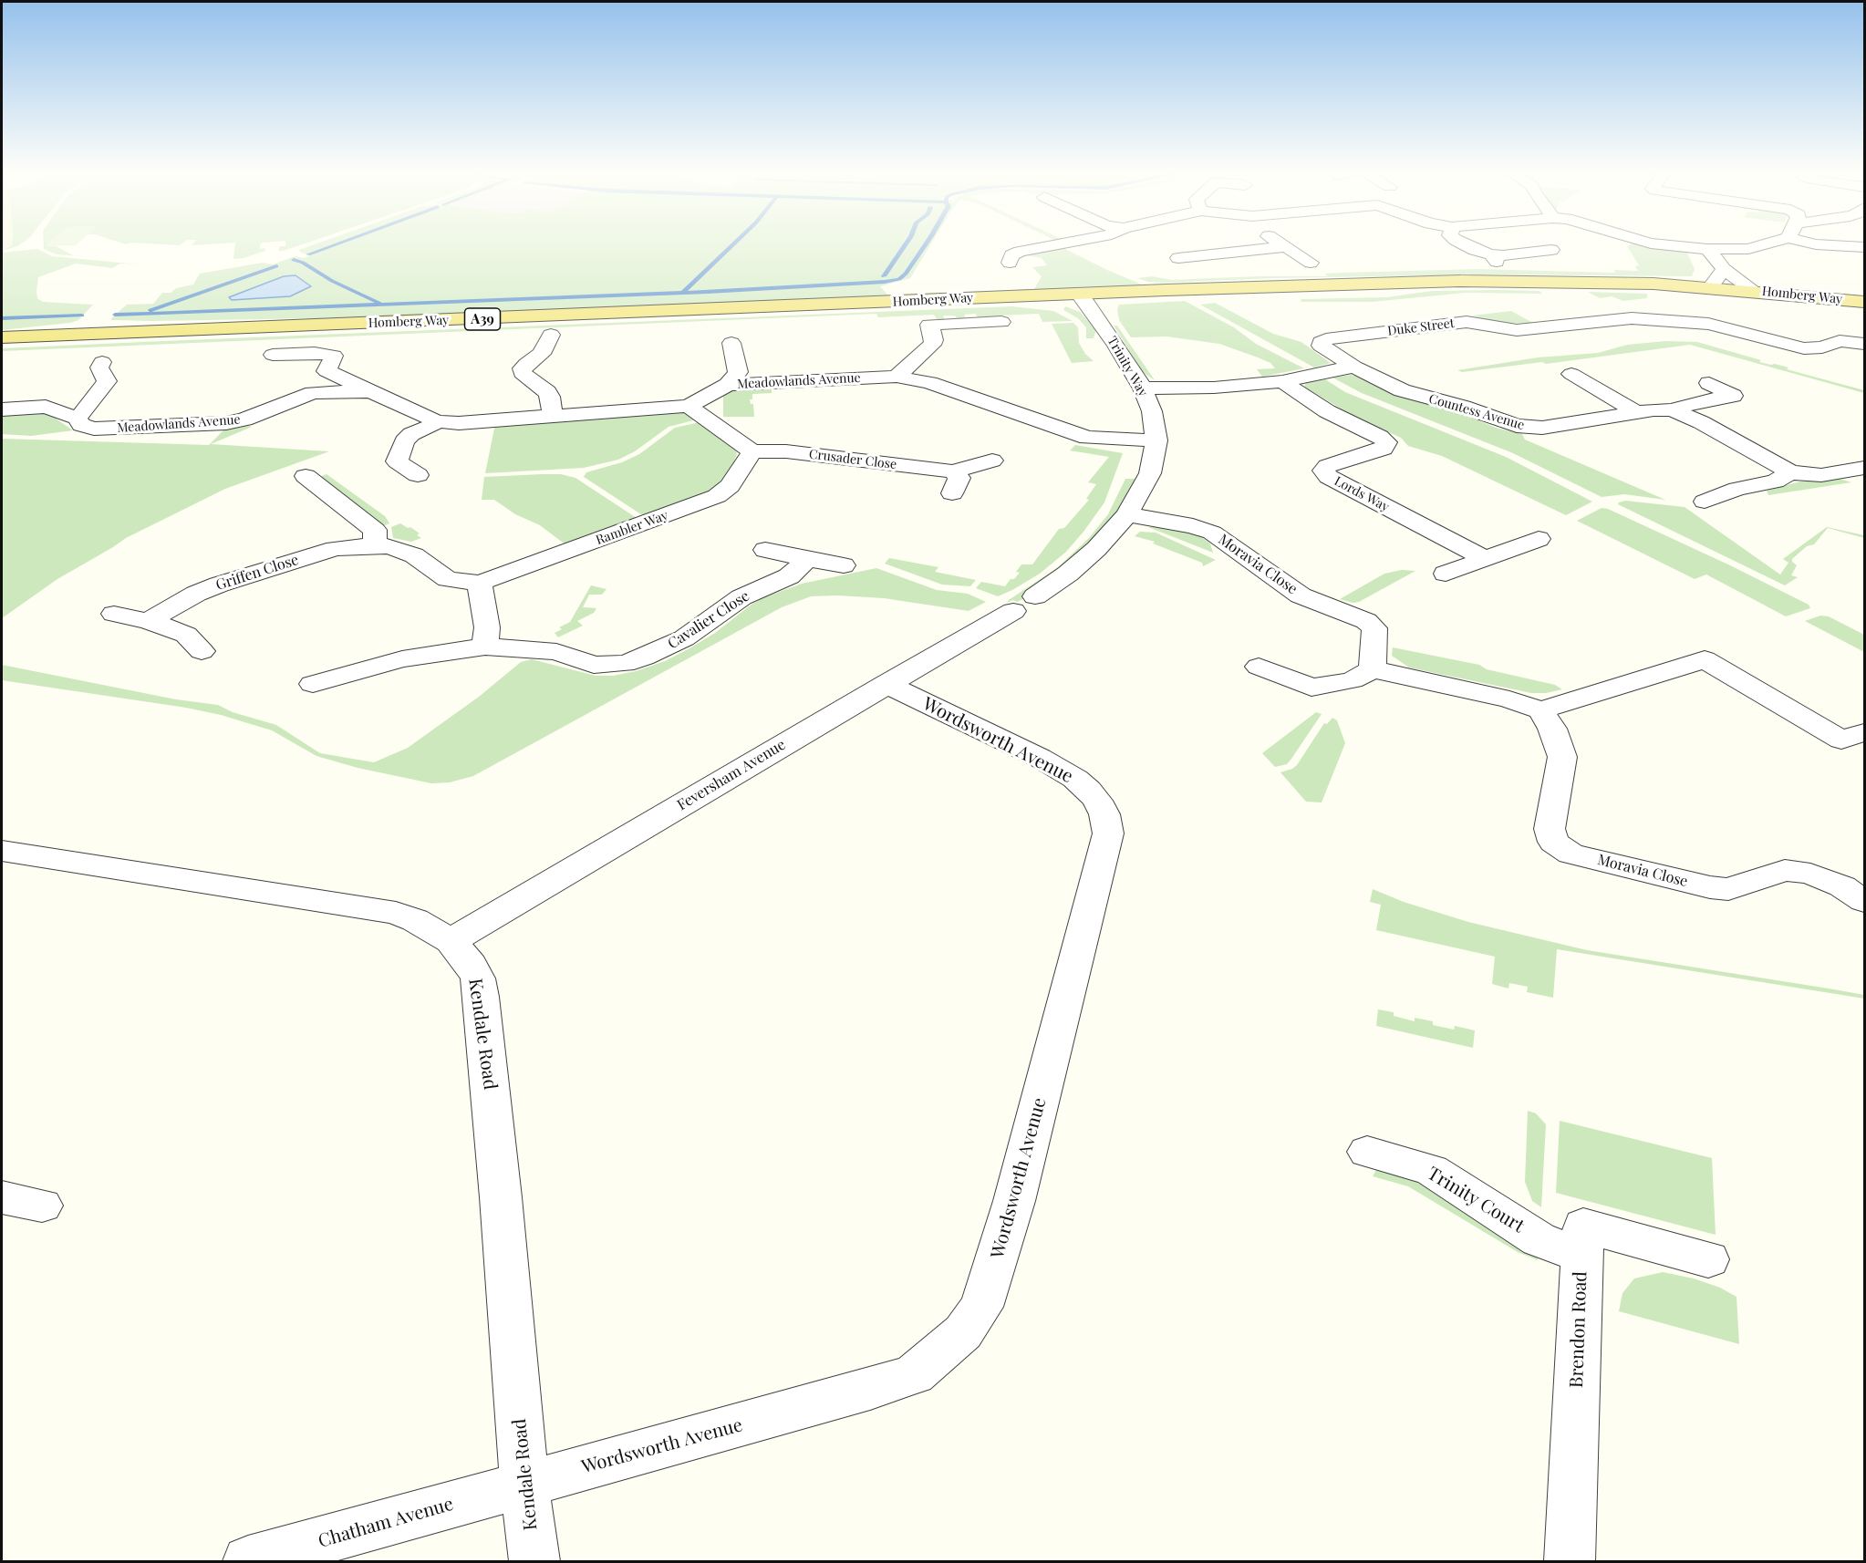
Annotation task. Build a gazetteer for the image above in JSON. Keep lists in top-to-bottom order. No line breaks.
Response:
{"streets":{"main road":["Homberg Way","A39"],"street":["Duke Street","Trinity Way","Meadowlands Avenue","Countess Avenue","Crusader Close","Lords Way","Rambler Way","Moravia Close","Griffen Close","Cavalier Close","Wordsworth Avenue","Feversham Avenue","Kendale Road","Trinity Court","Brendon Road","Chatham Avenue"]},"crossings":[["Homberg Way","Trinity Way"],["Duke Street","Countess Avenue"],["Trinity Way","Meadowlands Avenue"],["Trinity Way","Moravia Close"],["Trinity Way","Feversham Avenue"],["Crusader Close","Rambler Way"],["Rambler Way","Griffen Close"],["Wordsworth Avenue","Feversham Avenue"],["Wordsworth Avenue","Kendale Road"],["Wordsworth Avenue","Chatham Avenue"],["Feversham Avenue","Kendale Road"],["Kendale Road","Chatham Avenue"],["Trinity Court","Brendon Road"]]}
